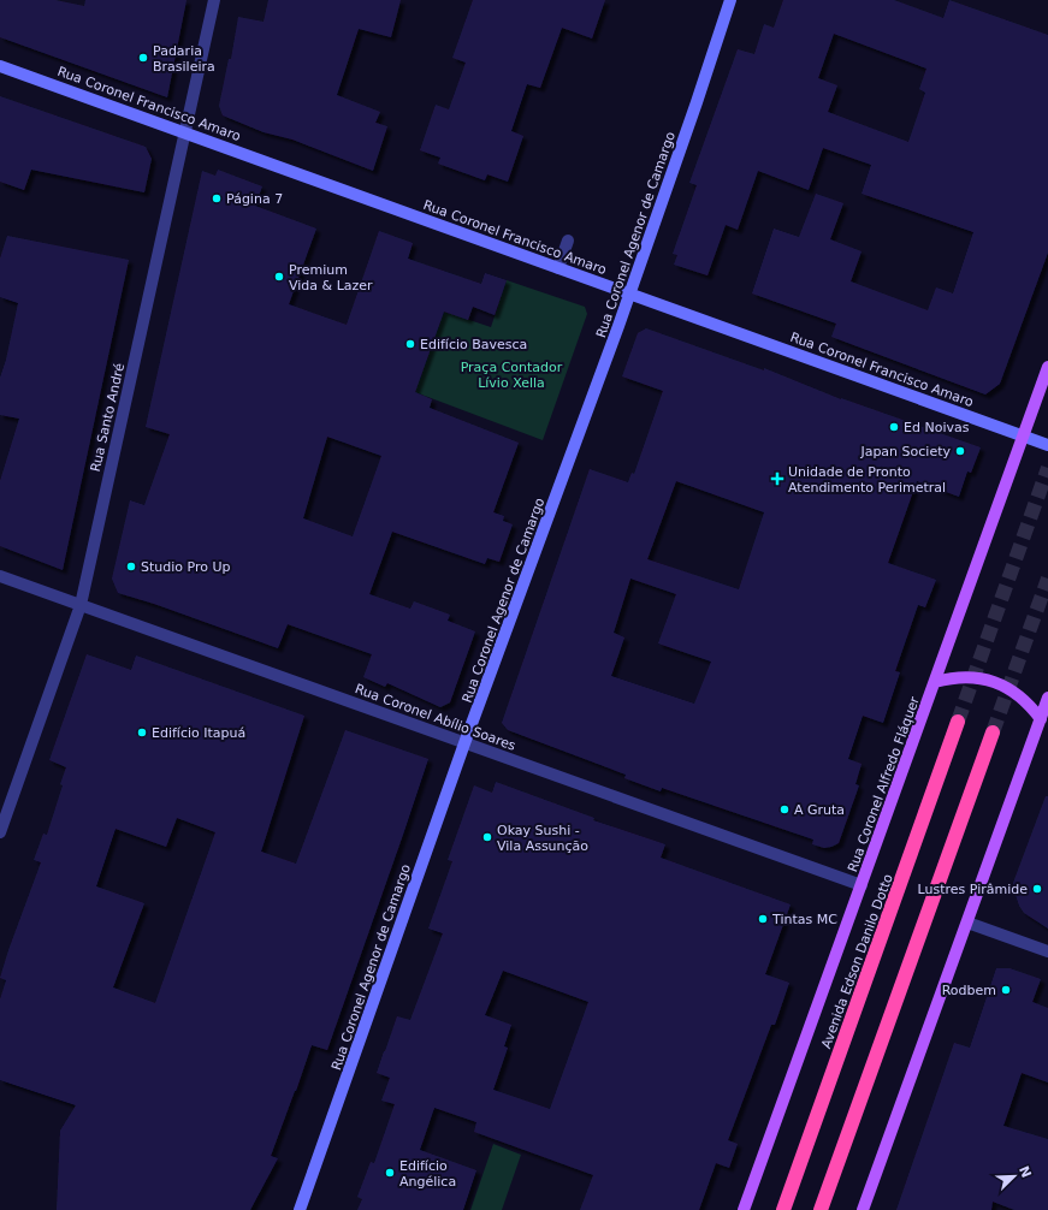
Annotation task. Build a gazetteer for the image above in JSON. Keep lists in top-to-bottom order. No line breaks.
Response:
{"streets":{"highway":["Avenida Edson Danilo Dotto"],"main road":["Rua Coronel Alfredo Fláquer"],"street":["Rua Coronel Francisco Amaro","Rua Coronel Agenor de Camargo","Rua Santo André","Rua Coronel Abílio Soares"]},"crossings":[["Rua Coronel Francisco Amaro","Rua Coronel Agenor de Camargo"],["Rua Coronel Francisco Amaro","Rua Santo André"],["Rua Coronel Francisco Amaro","Rua Coronel Alfredo Fláquer"],["Rua Coronel Agenor de Camargo","Rua Coronel Abílio Soares"],["Rua Santo André","Rua Coronel Abílio Soares"],["Rua Coronel Abílio Soares","Rua Coronel Alfredo Fláquer"]],"parks":["Praça Contador Lívio Xella"],"places":{"other":["Padaria Brasileira","Página 7","Premium Vida & Lazer","Edifício Bavesca","Ed Noivas","Japan Society","Studio Pro Up","Edifício Itapuá","A Gruta","Okay Sushi - Vila Assunção","Lustres Pirâmide","Tintas MC","Rodbem","Edifício Angélica"],"health":["Unidade de Pronto Atendimento Perimetral"]},"north":"top right"}
